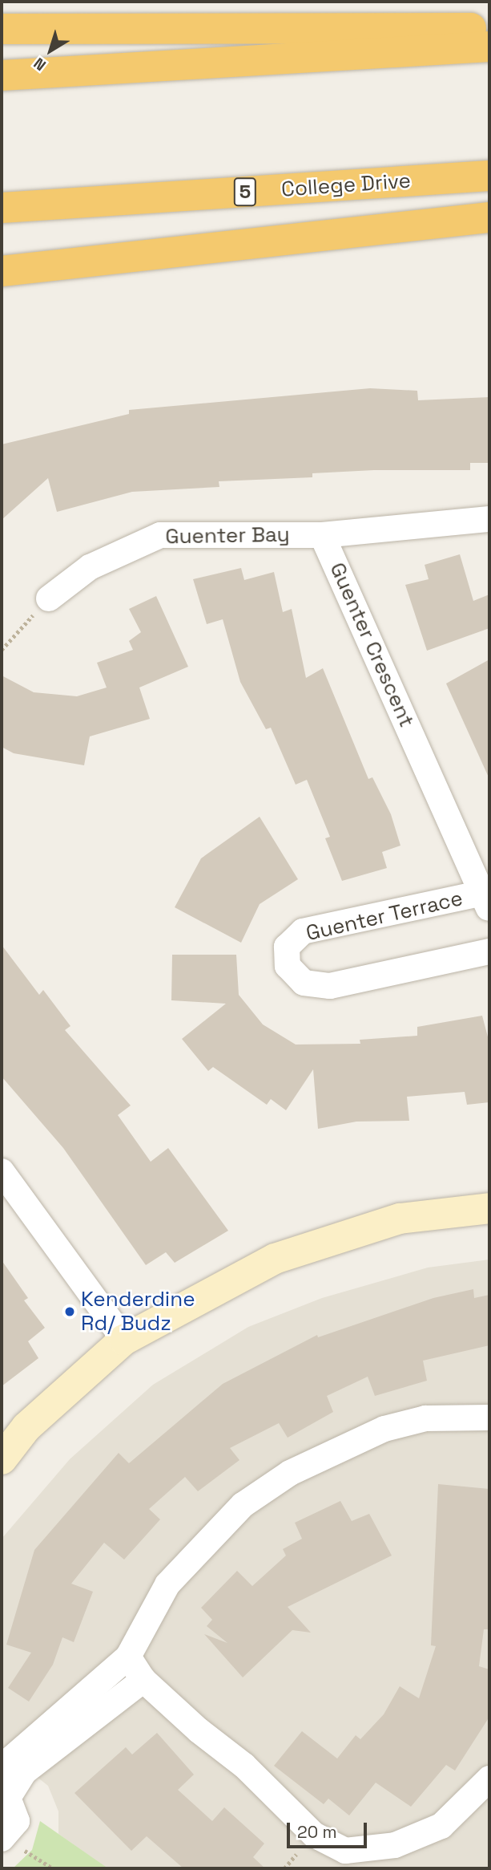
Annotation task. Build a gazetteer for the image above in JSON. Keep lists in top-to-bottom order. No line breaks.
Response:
{"streets":{"highway":["College Drive","5"],"street":["Guenter Bay","Guenter Crescent","Guenter Terrace"]},"crossings":[["Guenter Bay","Guenter Crescent"],["Guenter Crescent","Guenter Terrace"]],"places":["Kenderdine Rd/ Budz"],"scale_bar":"20 m","north":"bottom left"}
